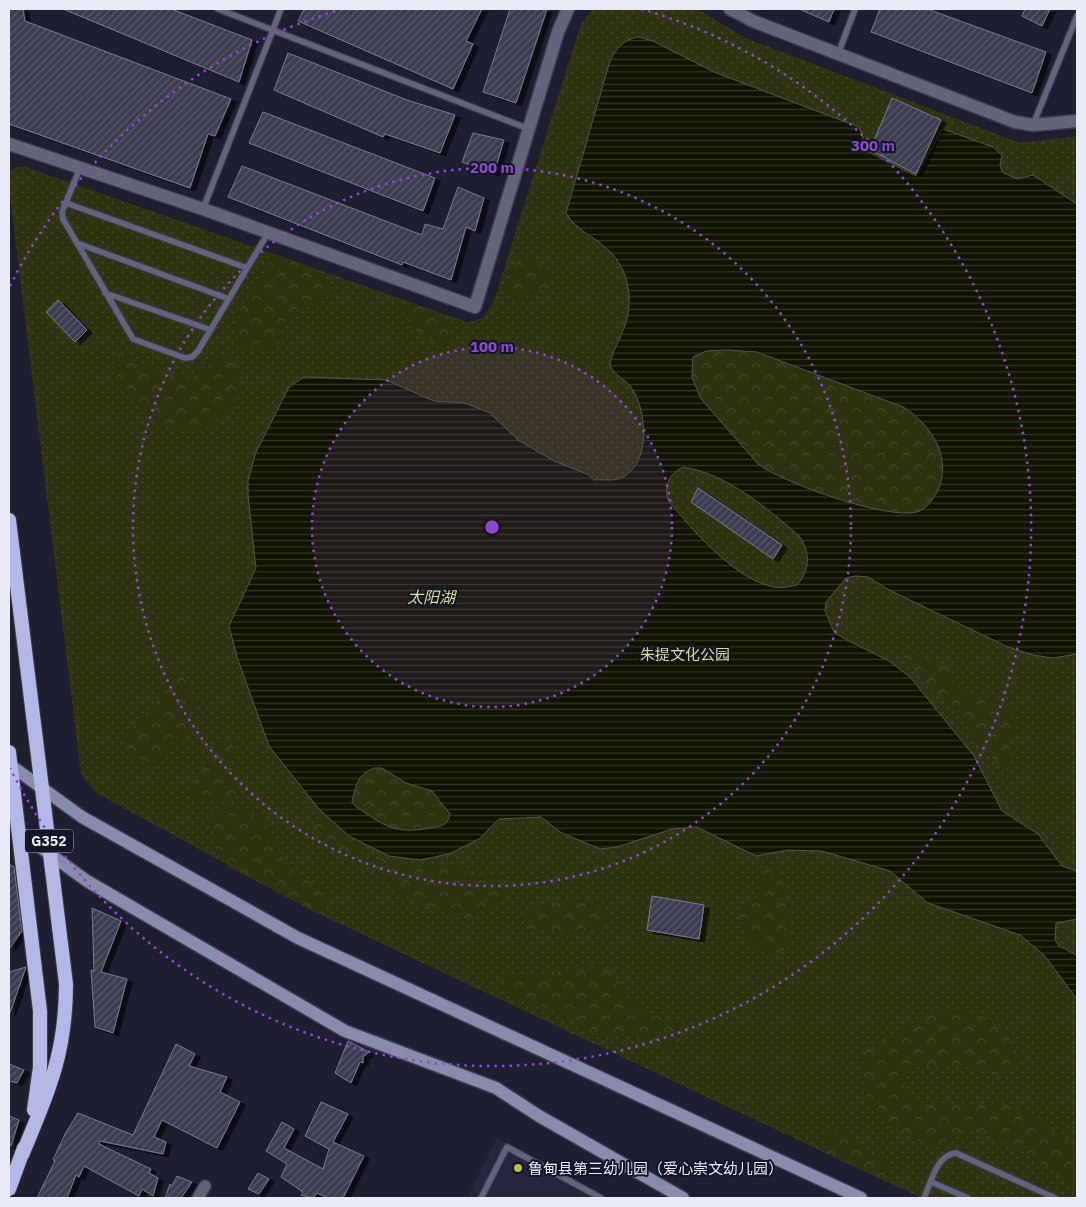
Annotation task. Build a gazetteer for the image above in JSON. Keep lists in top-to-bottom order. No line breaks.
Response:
{"streets":{"highway":["G352"]},"water":["太阳湖"],"parks":["朱提文化公园"],"places":["鲁甸县第三幼儿园（爱心崇文幼儿园）"],"rings":["300 m","200 m","100 m"]}
